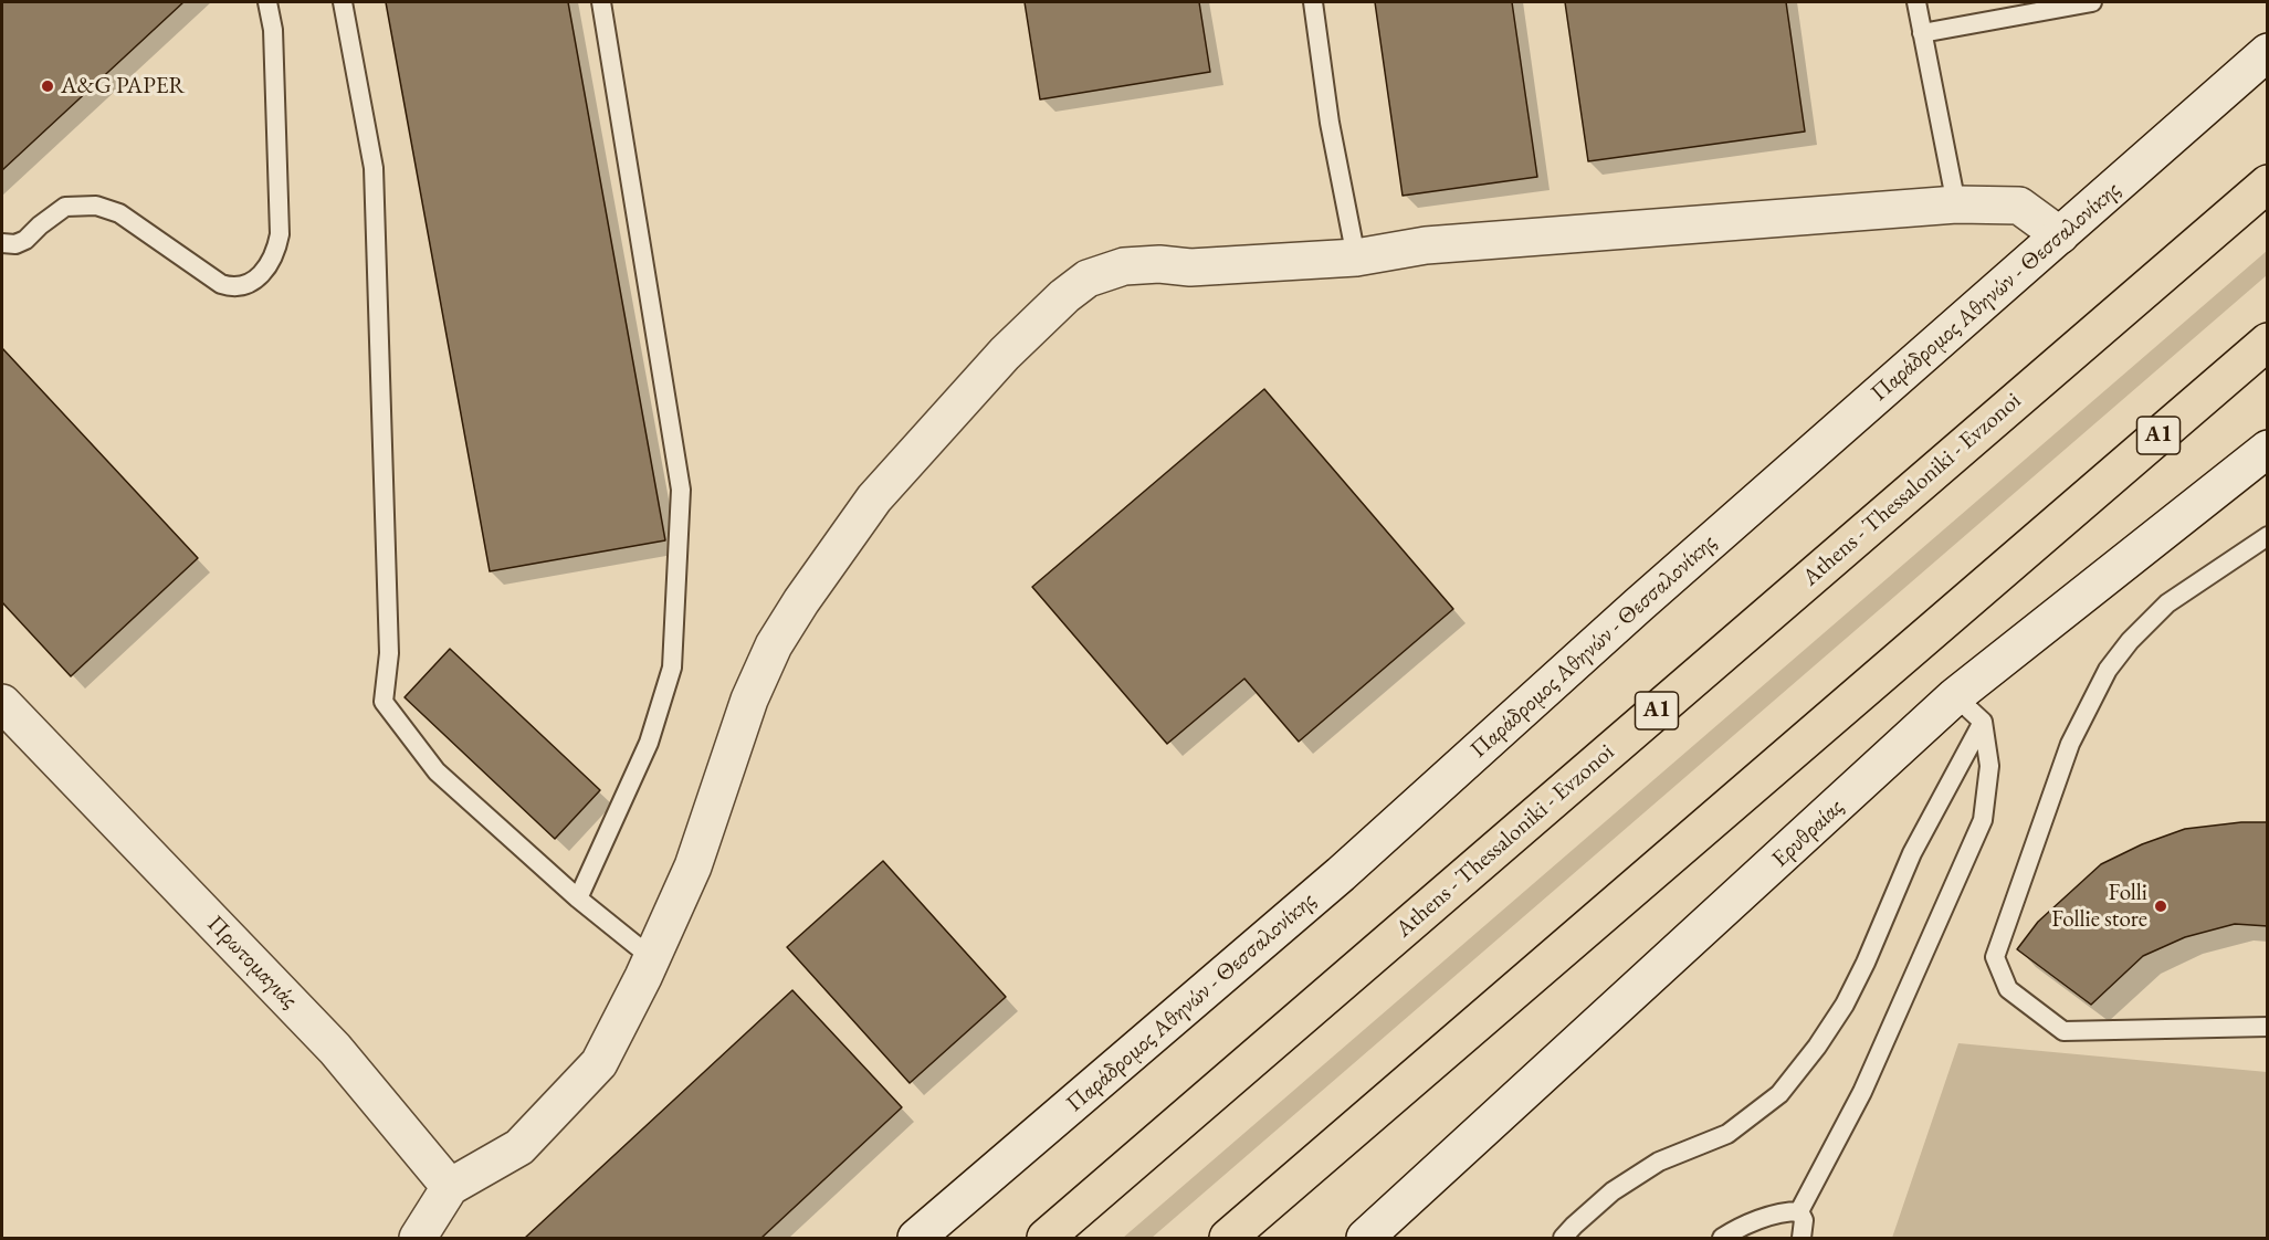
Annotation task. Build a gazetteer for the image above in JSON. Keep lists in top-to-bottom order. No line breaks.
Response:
{"streets":{"highway":["Α1","Athens - Thessaloniki - Evzonoi"],"main road":["Παράδρομος Αθηνών - Θεσσαλονίκης","Ερυθραίας","Πρωτομαγιάς"]},"places":["A&G PAPER","Folli Follie store"]}
